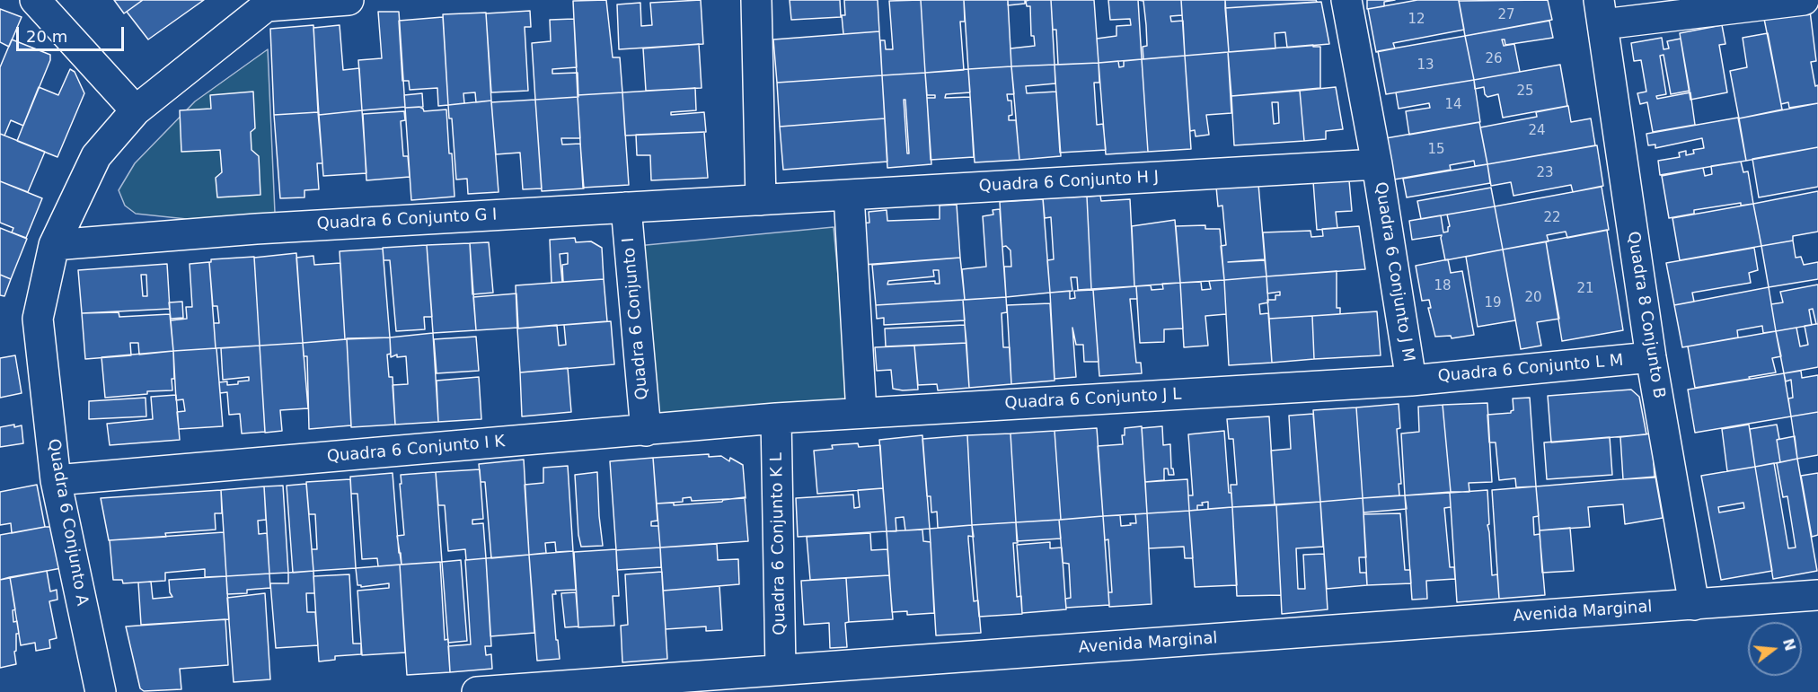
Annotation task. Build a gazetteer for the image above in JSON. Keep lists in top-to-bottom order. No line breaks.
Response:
{"streets":{"street":["Quadra 6 Conjunto H J","Quadra 6 Conjunto G I","Quadra 6 Conjunto J M","Quadra 8 Conjunto B","Quadra 6 Conjunto I","Quadra 6 Conjunto L M","Quadra 6 Conjunto J L","Quadra 6 Conjunto I K","Quadra 6 Conjunto A","Quadra 6 Conjunto K L","Avenida Marginal"]},"crossings":[["Quadra 6 Conjunto H J","Quadra 6 Conjunto G I"],["Quadra 6 Conjunto H J","Quadra 6 Conjunto J M"],["Quadra 6 Conjunto G I","Quadra 6 Conjunto I"],["Quadra 6 Conjunto G I","Quadra 6 Conjunto A"],["Quadra 6 Conjunto J M","Quadra 6 Conjunto L M"],["Quadra 6 Conjunto J M","Quadra 6 Conjunto J L"],["Quadra 8 Conjunto B","Quadra 6 Conjunto L M"],["Quadra 8 Conjunto B","Avenida Marginal"],["Quadra 6 Conjunto I","Quadra 6 Conjunto I K"],["Quadra 6 Conjunto L M","Quadra 6 Conjunto J L"],["Quadra 6 Conjunto J L","Quadra 6 Conjunto I K"],["Quadra 6 Conjunto J L","Quadra 6 Conjunto K L"],["Quadra 6 Conjunto I K","Quadra 6 Conjunto A"],["Quadra 6 Conjunto I K","Quadra 6 Conjunto K L"],["Quadra 6 Conjunto K L","Avenida Marginal"]],"house_numbers":["27","12","26","13","25","14","24","15","23","22","18","21","20","19"],"scale_bar":"20 m","north":"right"}
